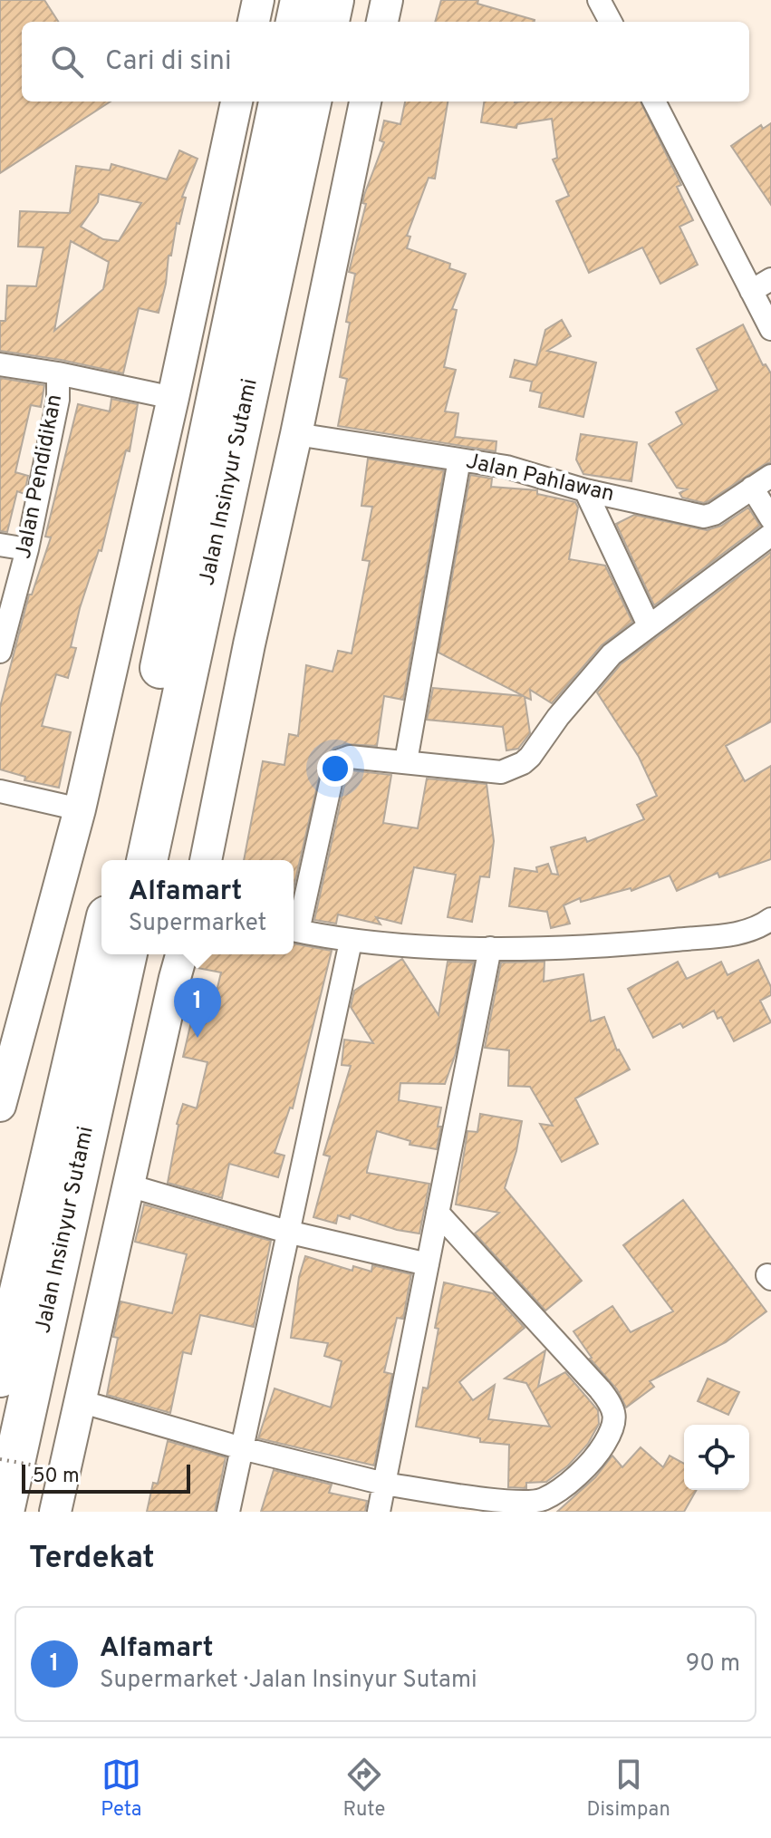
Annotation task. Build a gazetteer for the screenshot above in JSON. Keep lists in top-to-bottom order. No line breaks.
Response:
{"streets":{"highway":["Jalan Insinyur Sutami"],"street":["Jalan Pendidikan","Jalan Pahlawan"]},"scale_bar":"50 m","page":{"search":"Cari di sini","popup":["Alfamart","Supermarket"],"pins":"1","scale":"50 m","heading":"Terdekat","list":[{"mark":"1","name":"Alfamart","note":"Supermarket · Jalan Insinyur Sutami","value":"90 m"}],"nav":["Peta","Rute","Disimpan"]}}
